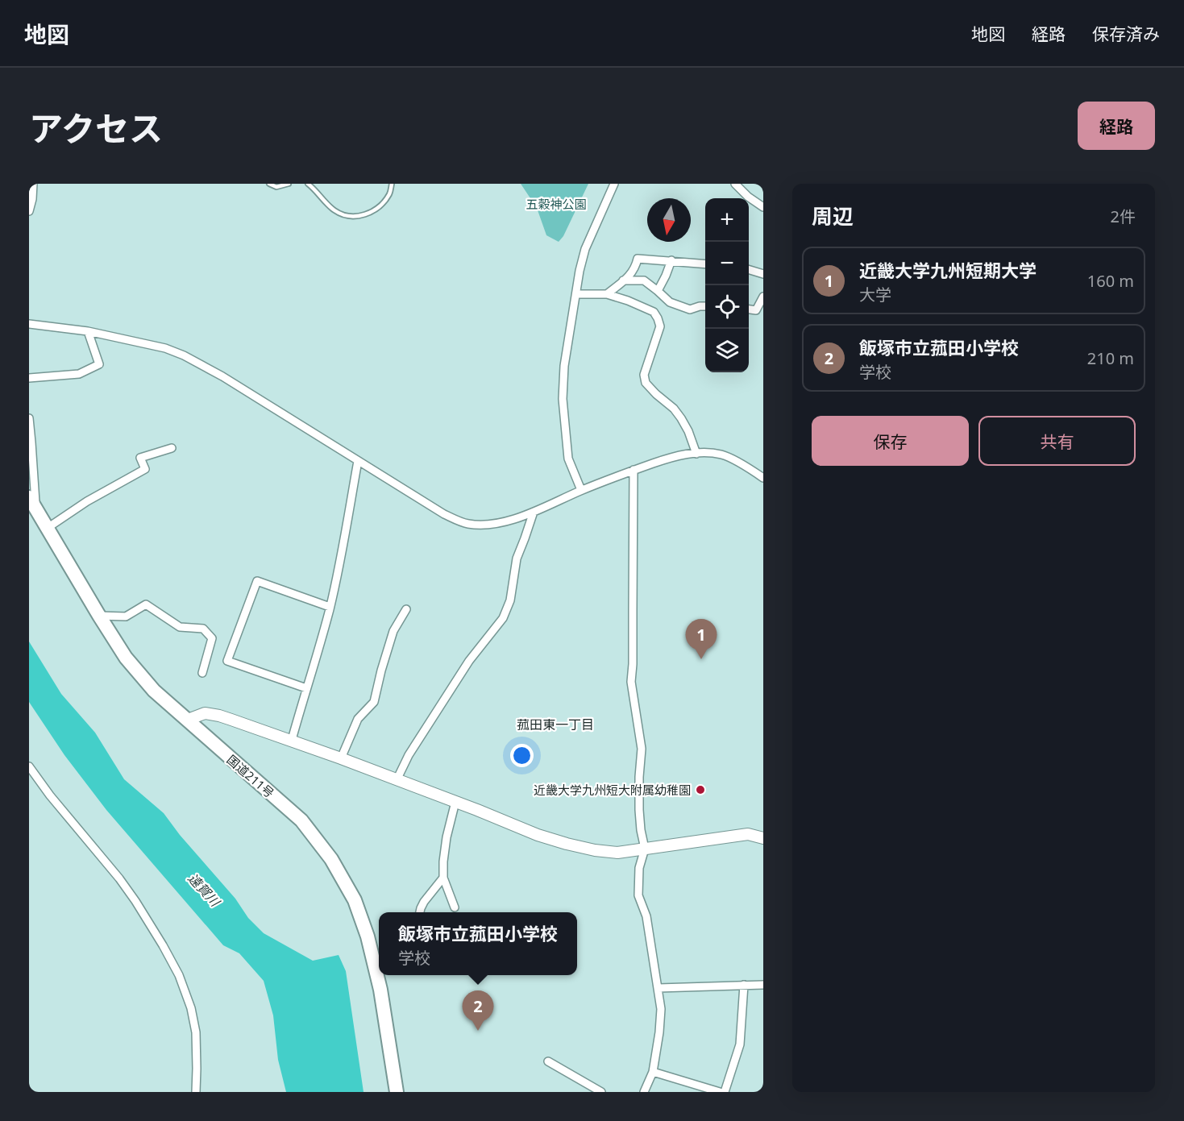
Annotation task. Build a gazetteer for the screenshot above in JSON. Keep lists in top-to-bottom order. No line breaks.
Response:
{"streets":{"highway":["国道211号"]},"districts":["菰田東一丁目"],"water":["遠賀川"],"parks":["五穀神公園"],"places":["近畿大学九州短大附属幼稚園"],"north":"bottom","page":{"header":"地図","nav":["地図","経路","保存済み"],"title":"アクセス","buttons":["経路",["保存","共有"]],"heading":["周辺","2件"],"map_buttons":["+","−"],"list":[{"mark":"1","name":"近畿大学九州短期大学","note":"大学","value":"160 m"},{"mark":"2","name":"飯塚市立菰田小学校","note":"学校","value":"210 m"}],"pins":["1","2"],"popup":["飯塚市立菰田小学校","学校"]}}
